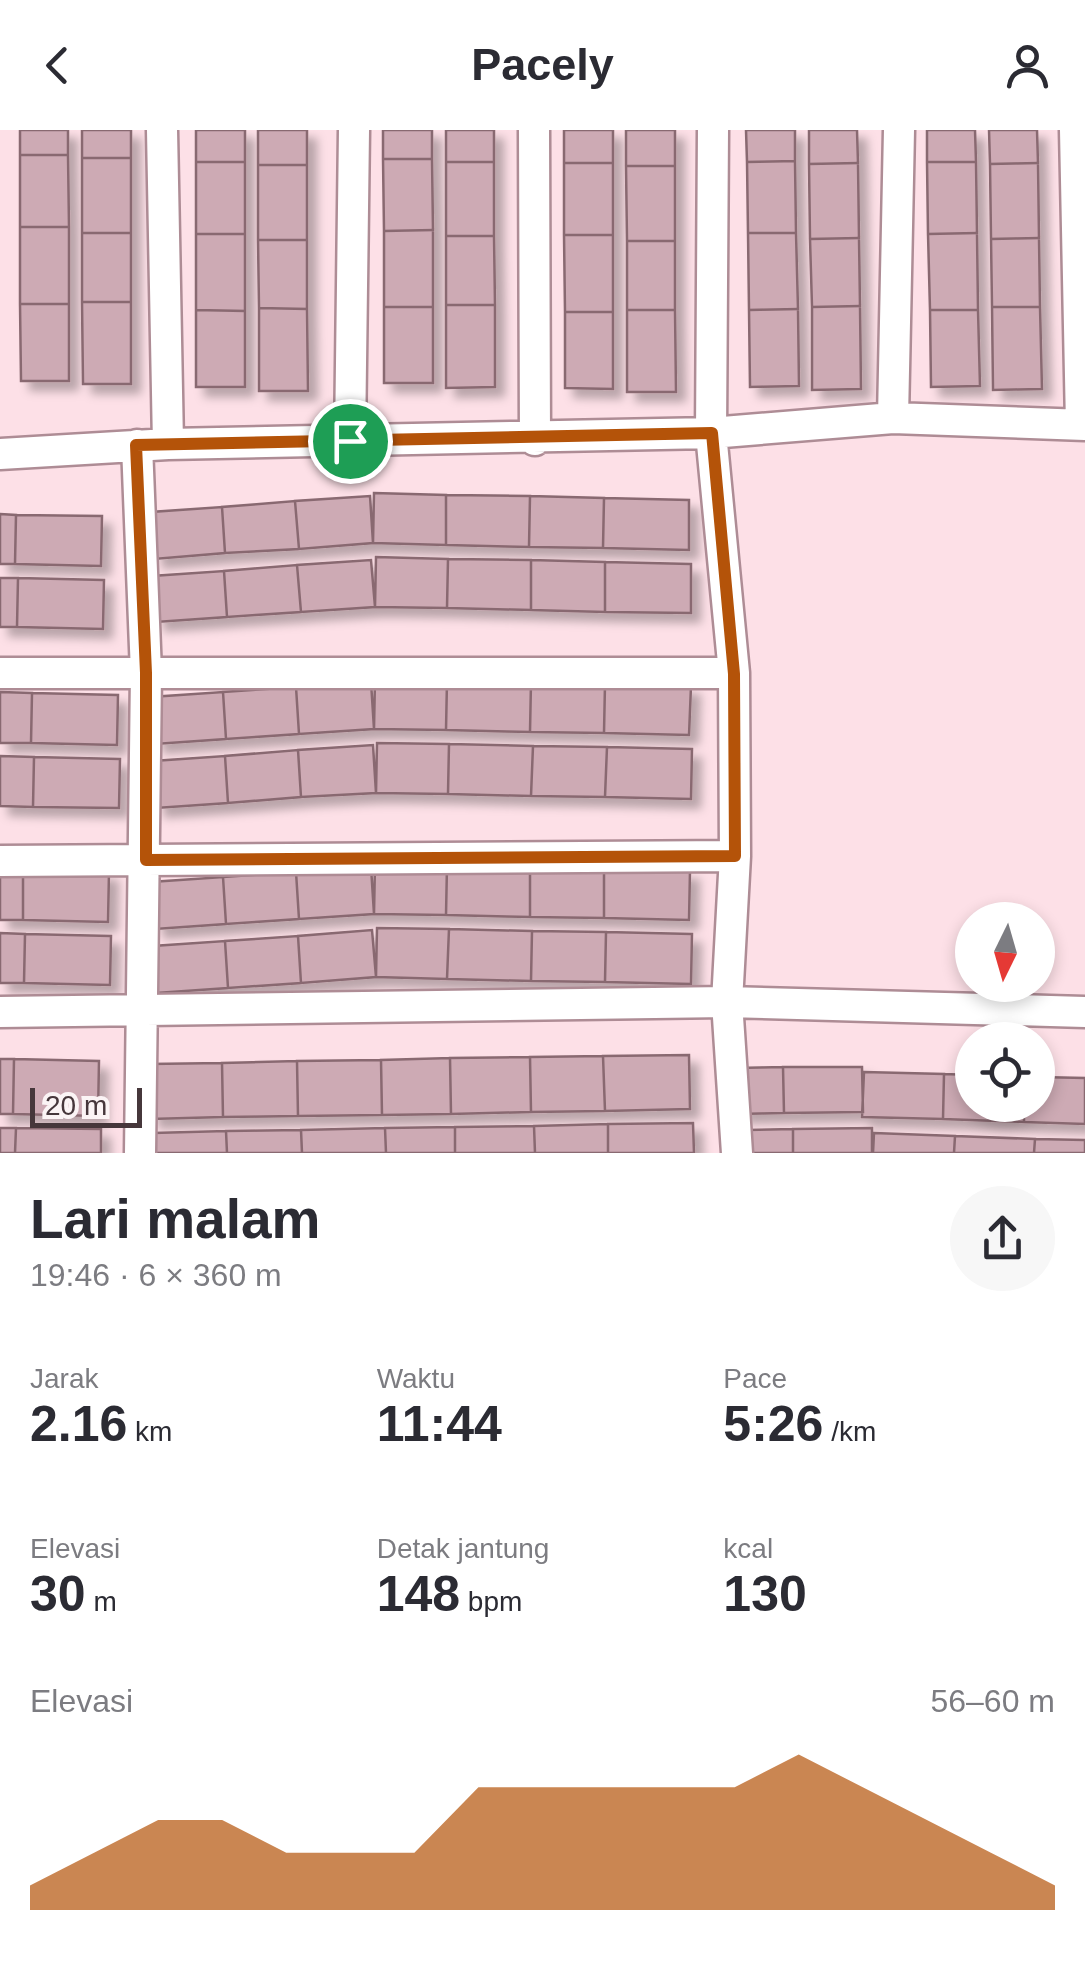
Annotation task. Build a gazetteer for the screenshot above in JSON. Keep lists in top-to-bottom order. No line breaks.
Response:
{"scale_bar":"20 m","north":"bottom","page":{"header":"Pacely","scale":"20 m","heading":["Lari malam","19:46 · 6 × 360 m"],"stats":[["Jarak","2.16 km"],["Waktu","11:44"],["Pace","5:26 /km"],["Elevasi","30 m"],["Detak jantung","148 bpm"],["kcal","130"]],"chart":["Elevasi","56–60 m"]}}
